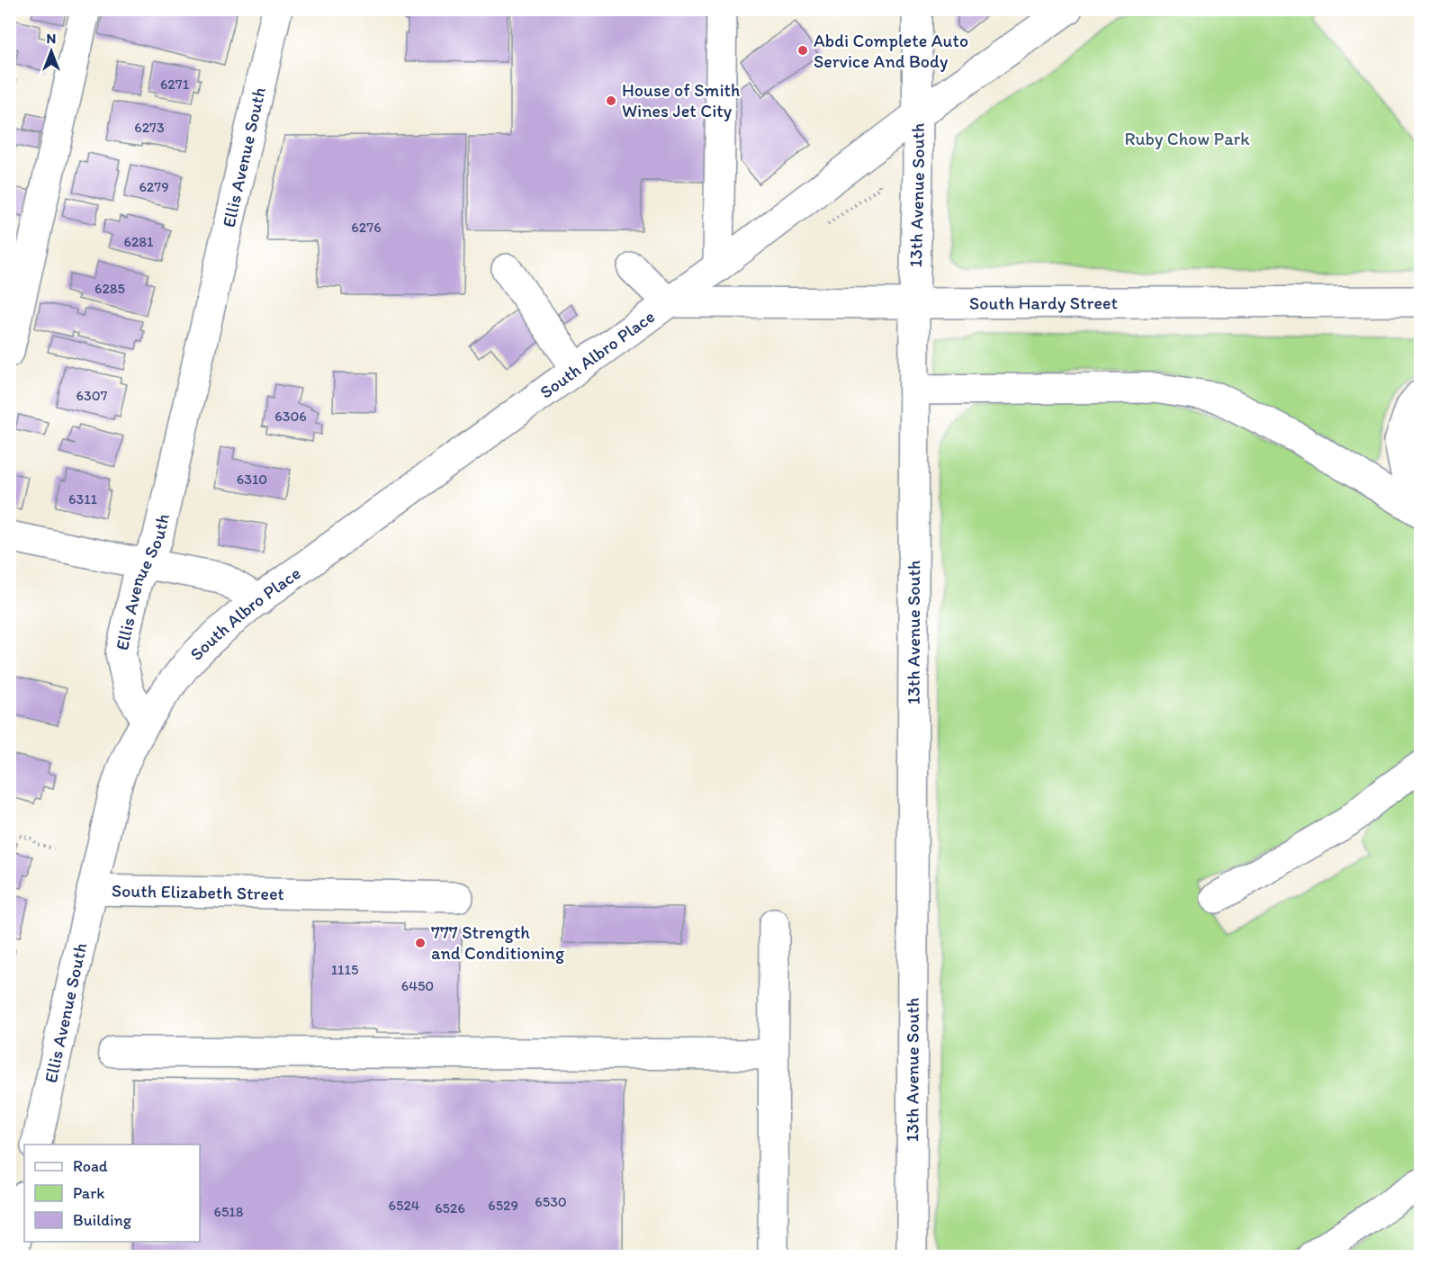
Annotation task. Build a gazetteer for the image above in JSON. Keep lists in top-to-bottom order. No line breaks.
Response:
{"streets":{"street":["Ellis Avenue South","13th Avenue South","South Hardy Street","South Albro Place","South Elizabeth Street"]},"crossings":[["Ellis Avenue South","South Albro Place"],["Ellis Avenue South","South Elizabeth Street"],["13th Avenue South","South Hardy Street"],["13th Avenue South","South Albro Place"],["South Hardy Street","South Albro Place"]],"parks":["Ruby Chow Park"],"places":["Abdi Complete Auto Service And Body","House of Smith Wines Jet City","777 Strength and Conditioning"],"house_numbers":["6271","6273","6279","6276","6281","6285","6307","6306","6310","6311","1115","6450","6530","6524","6529","6526","6518"],"legend":["Road","Park","Building"],"north":"top"}
